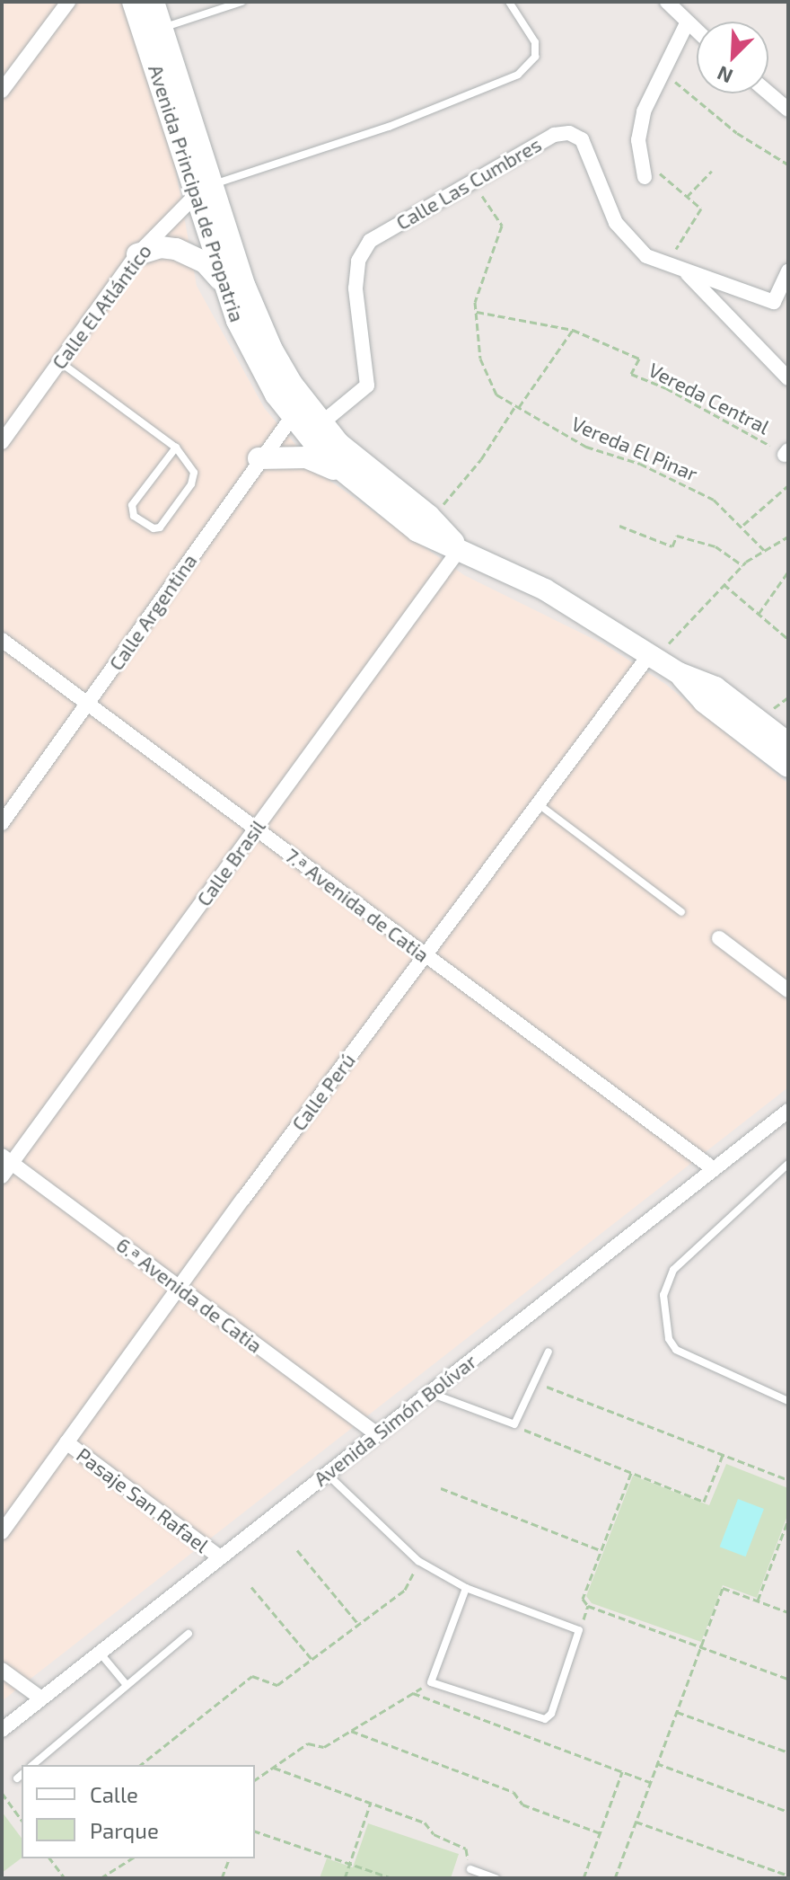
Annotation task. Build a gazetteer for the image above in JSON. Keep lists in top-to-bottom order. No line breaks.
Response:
{"streets":{"main road":["Avenida Principal de Propatria"],"street":["Calle Las Cumbres","Calle El Atlántico","Calle Argentina","Calle Brasil","7.ª Avenida de Catia","Calle Perú","6.ª Avenida de Catia","Avenida Simón Bolívar","Pasaje San Rafael"],"path":["Vereda Central","Vereda El Pinar"]},"crossings":[["Calle Las Cumbres","Avenida Principal de Propatria"],["Calle Las Cumbres","Vereda El Pinar"],["Avenida Principal de Propatria","Calle El Atlántico"],["Avenida Principal de Propatria","Calle Argentina"],["Avenida Principal de Propatria","Calle Brasil"],["Avenida Principal de Propatria","Calle Perú"],["Calle Argentina","7.ª Avenida de Catia"],["Calle Brasil","7.ª Avenida de Catia"],["Calle Brasil","6.ª Avenida de Catia"],["7.ª Avenida de Catia","Calle Perú"],["7.ª Avenida de Catia","Avenida Simón Bolívar"],["Calle Perú","6.ª Avenida de Catia"],["Calle Perú","Pasaje San Rafael"],["6.ª Avenida de Catia","Avenida Simón Bolívar"],["Avenida Simón Bolívar","Pasaje San Rafael"]],"legend":["Calle","Parque"],"north":"bottom left"}
